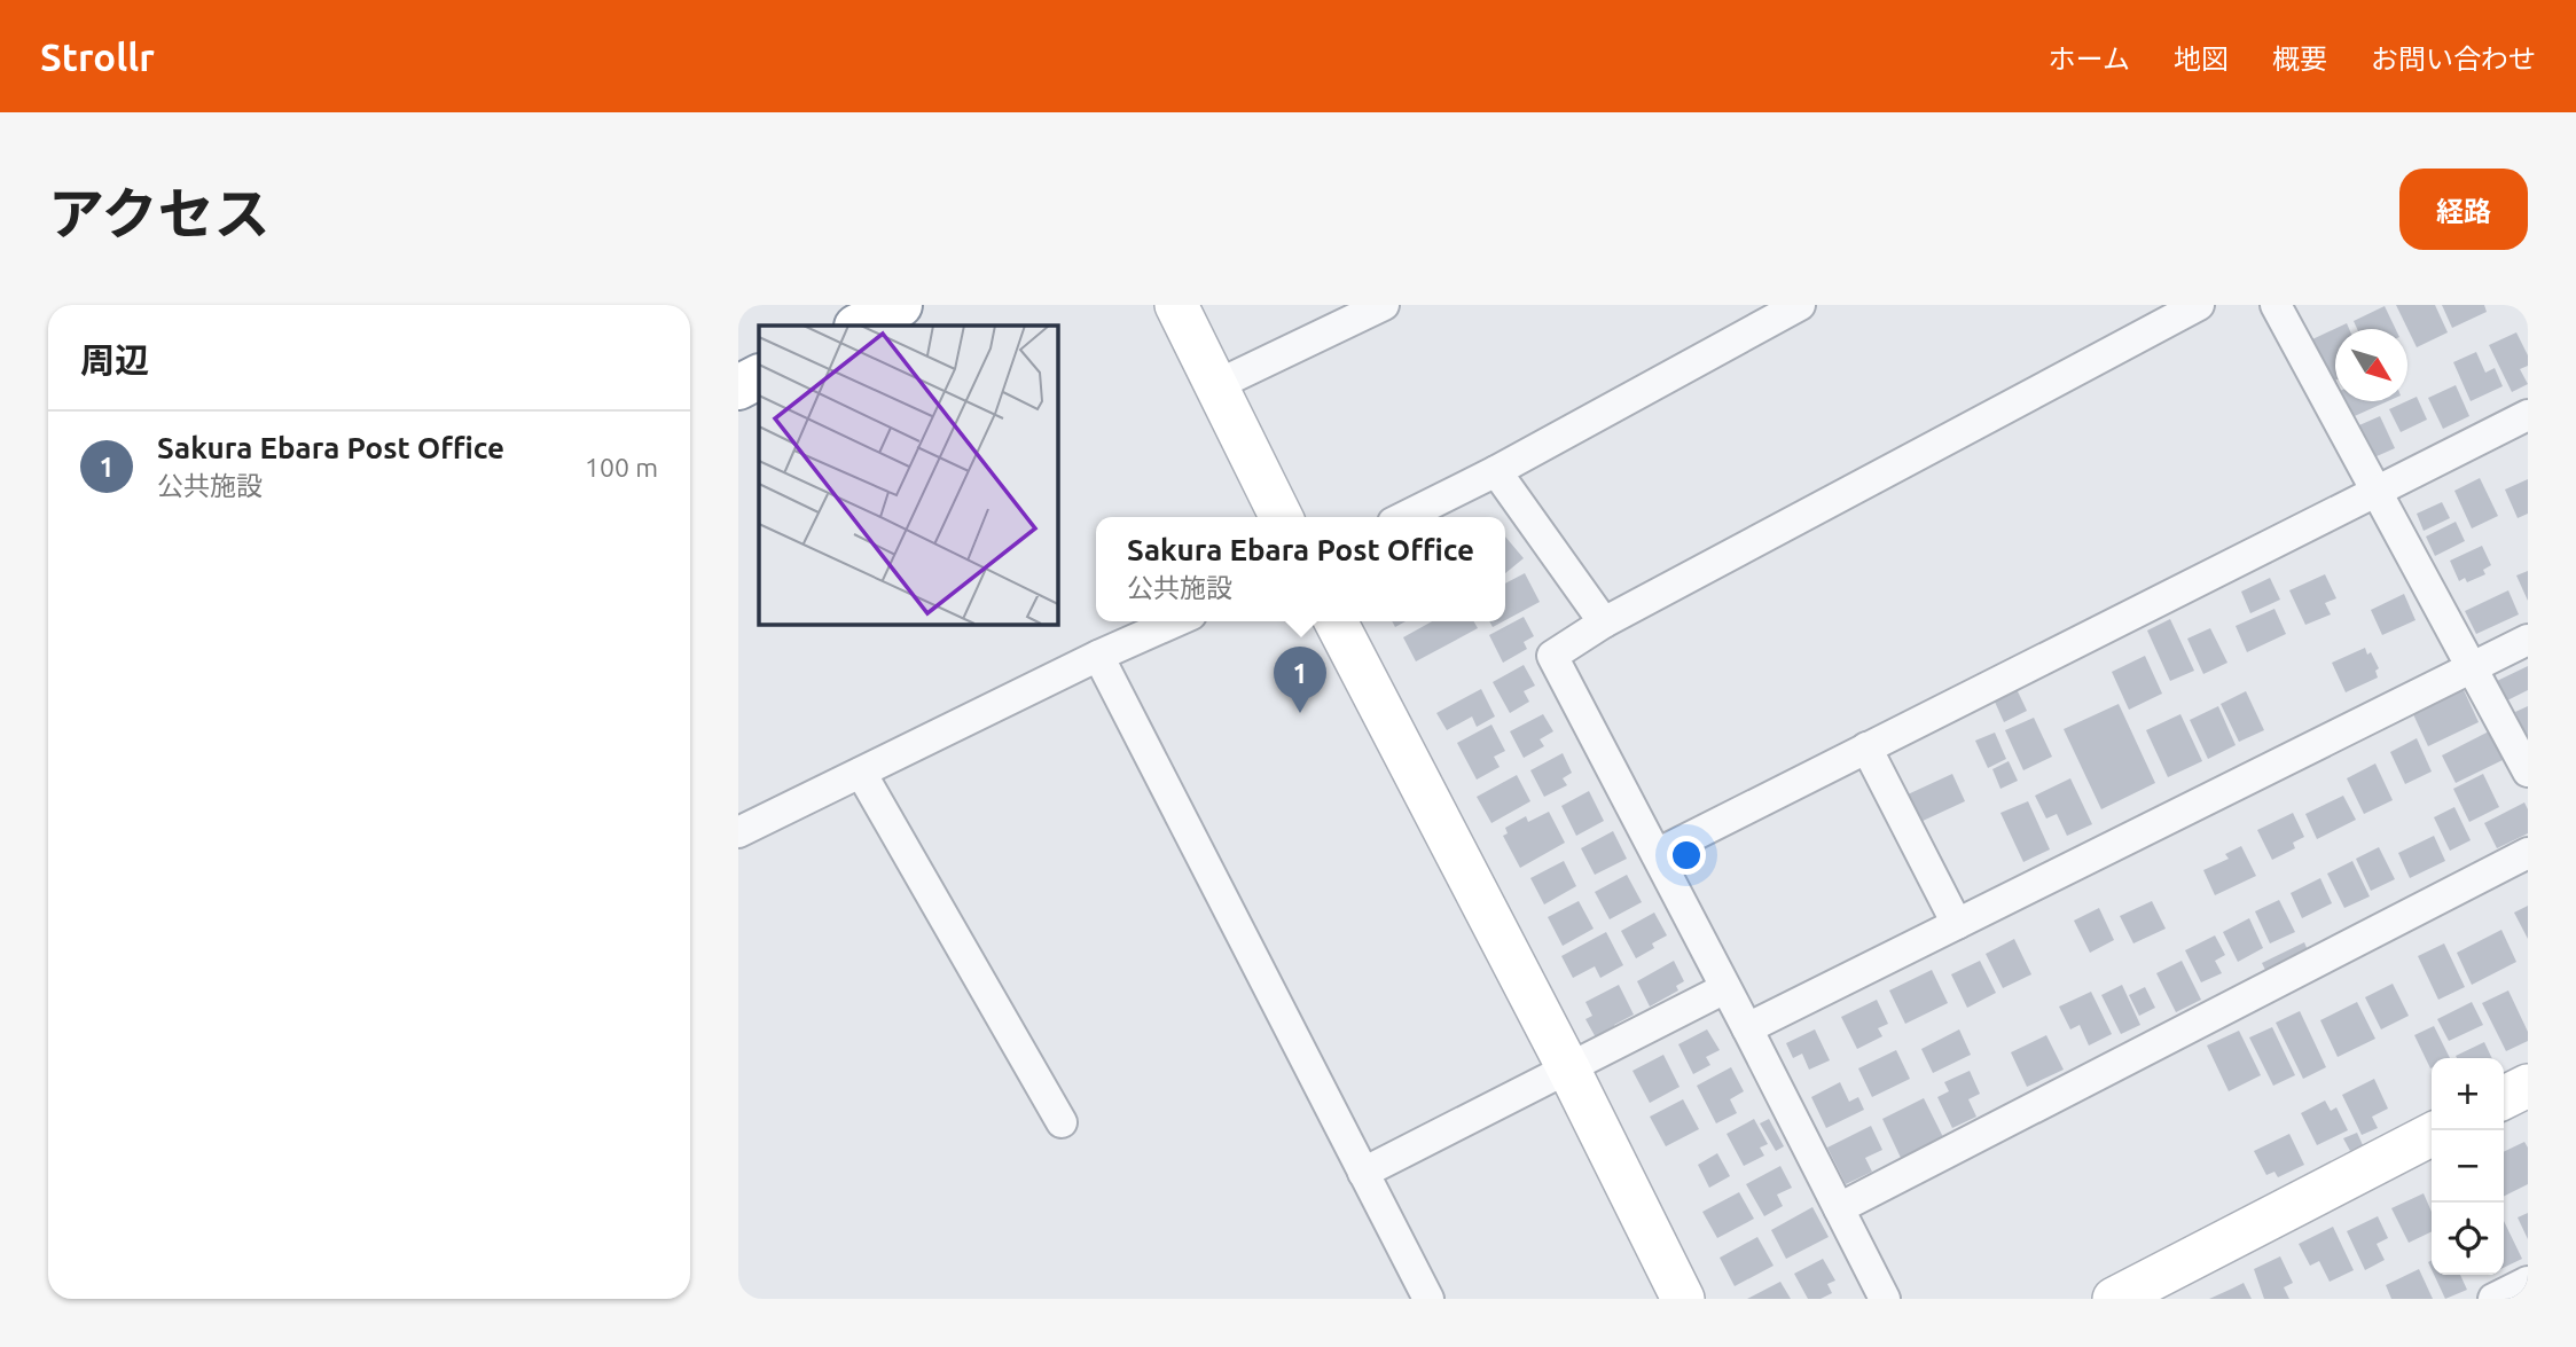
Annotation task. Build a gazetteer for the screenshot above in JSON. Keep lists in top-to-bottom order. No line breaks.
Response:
{"north":"bottom right","page":{"header":"Strollr","nav":["ホーム","地図","概要","お問い合わせ"],"title":"アクセス","buttons":"経路","heading":"周辺","list":[{"mark":"1","name":"Sakura Ebara Post Office","note":"公共施設","value":"100 m"}],"popup":["Sakura Ebara Post Office","公共施設"],"pins":"1","map_buttons":["+","−"]}}
